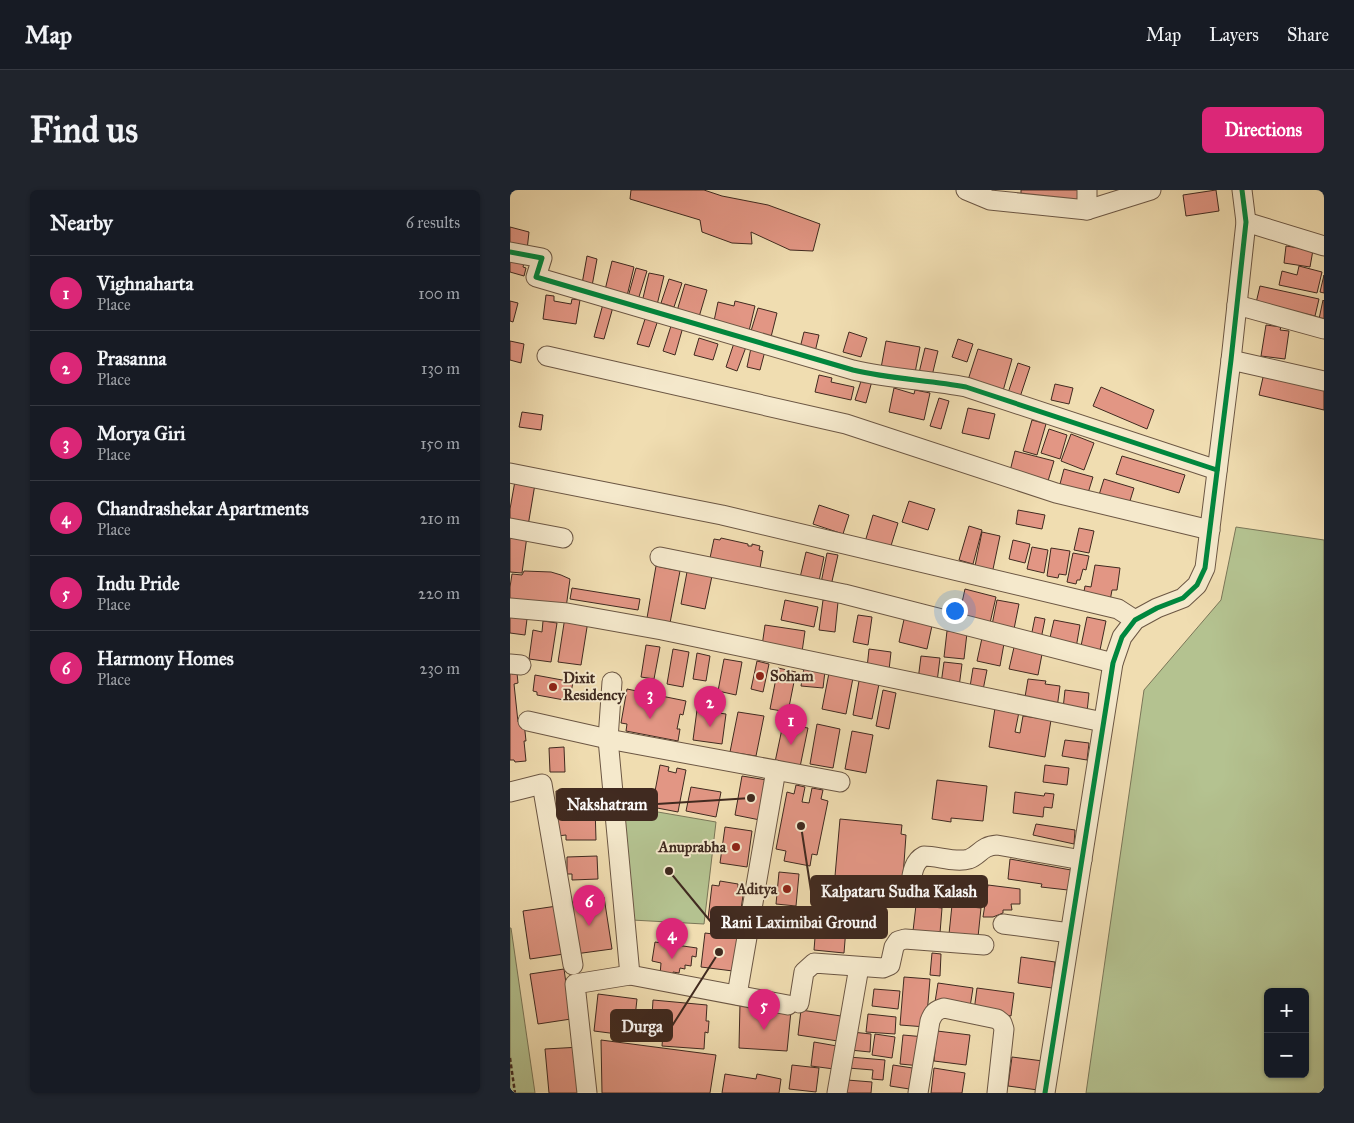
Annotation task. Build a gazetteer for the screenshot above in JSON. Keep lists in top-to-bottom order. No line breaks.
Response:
{"places":["Soham","Dixit Residency","Nakshatram","Kalpataru Sudha Kalash","Anuprabha","Rani Laximibai Ground","Aditya","Durga"],"page":{"header":"Map","nav":["Map","Layers","Share"],"buttons":"Directions","title":"Find us","heading":["Nearby","6 results"],"list":[{"mark":"1","name":"Vighnaharta","note":"Place","value":"100 m"},{"mark":"2","name":"Prasanna","note":"Place","value":"130 m"},{"mark":"3","name":"Morya Giri","note":"Place","value":"150 m"},{"mark":"4","name":"Chandrashekar Apartments","note":"Place","value":"210 m"},{"mark":"5","name":"Indu Pride","note":"Place","value":"220 m"},{"mark":"6","name":"Harmony Homes","note":"Place","value":"230 m"}],"pins":["3","2","1","6","4","5"],"map_buttons":["+","−"]}}
